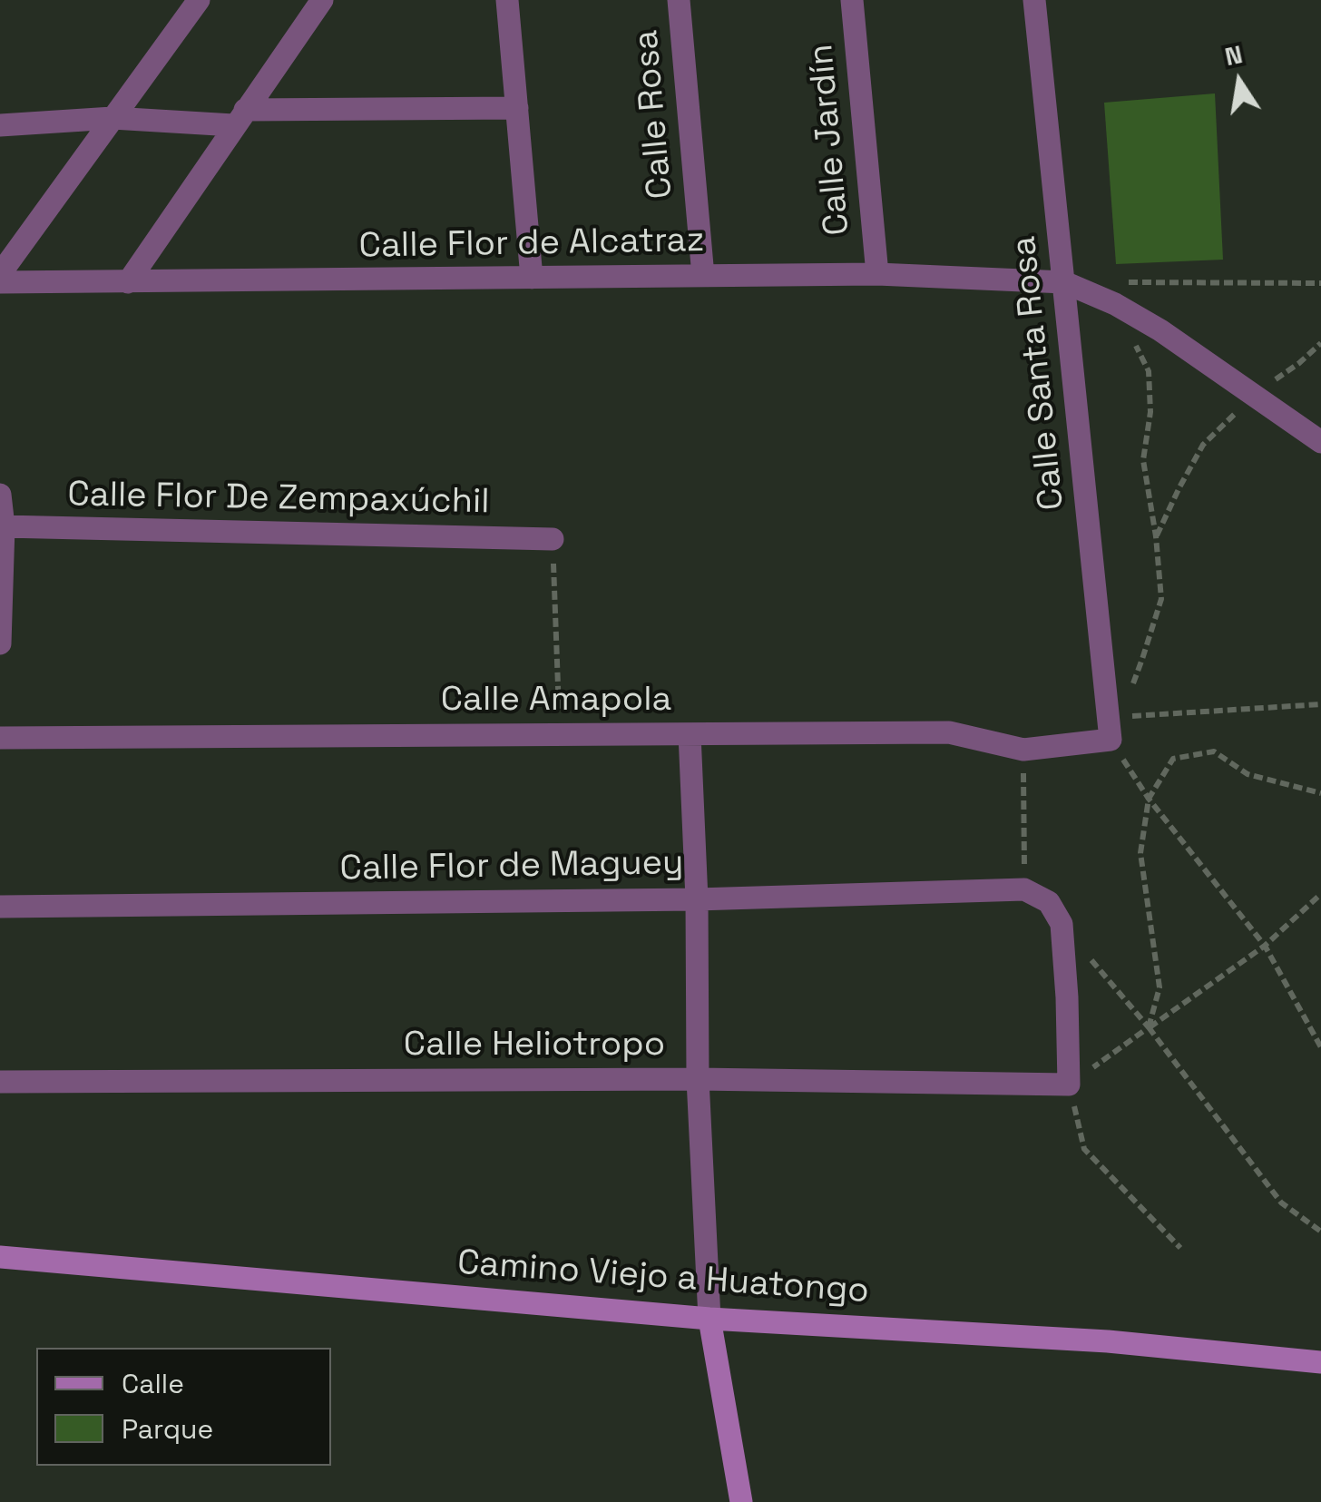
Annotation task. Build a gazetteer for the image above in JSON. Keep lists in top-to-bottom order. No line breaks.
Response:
{"streets":{"main road":["Camino Viejo a Huatongo"],"street":["Calle Rosa","Calle Jardín","Calle Flor de Alcatraz","Calle Santa Rosa","Calle Flor De Zempaxúchil","Calle Amapola","Calle Flor de Maguey","Calle Heliotropo"]},"crossings":[["Calle Rosa","Calle Flor de Alcatraz"],["Calle Jardín","Calle Flor de Alcatraz"],["Calle Flor de Alcatraz","Calle Santa Rosa"],["Calle Santa Rosa","Calle Amapola"]],"legend":["Calle","Parque"],"north":"top"}
